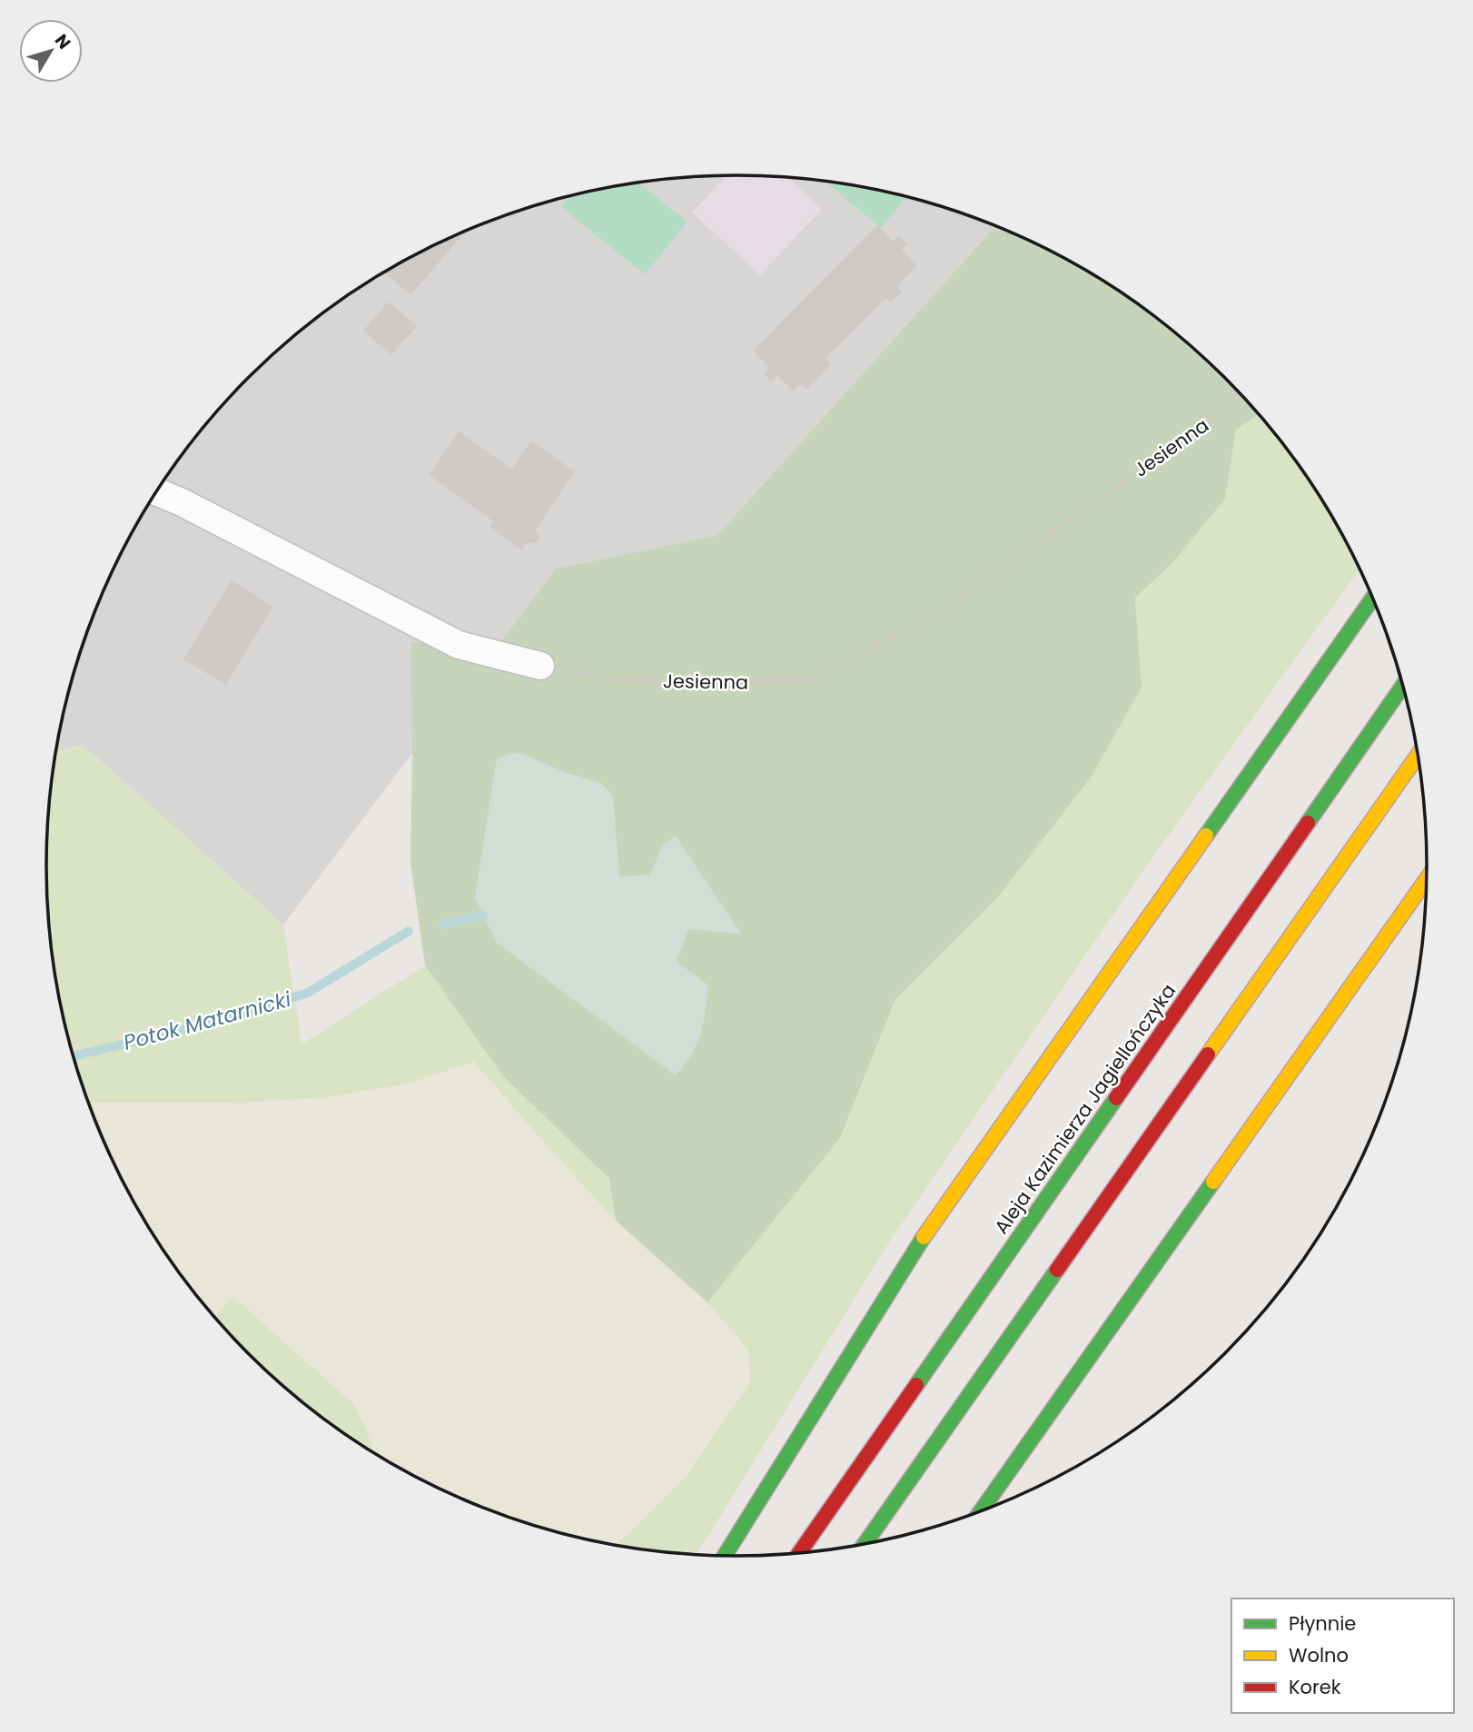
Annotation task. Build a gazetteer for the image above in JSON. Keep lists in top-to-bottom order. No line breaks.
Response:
{"streets":{"highway":["Aleja Kazimierza Jagiellończyka"],"path":["Jesienna"]},"water":["Potok Matarnicki"],"legend":["Płynnie","Wolno","Korek"],"north":"top right"}
